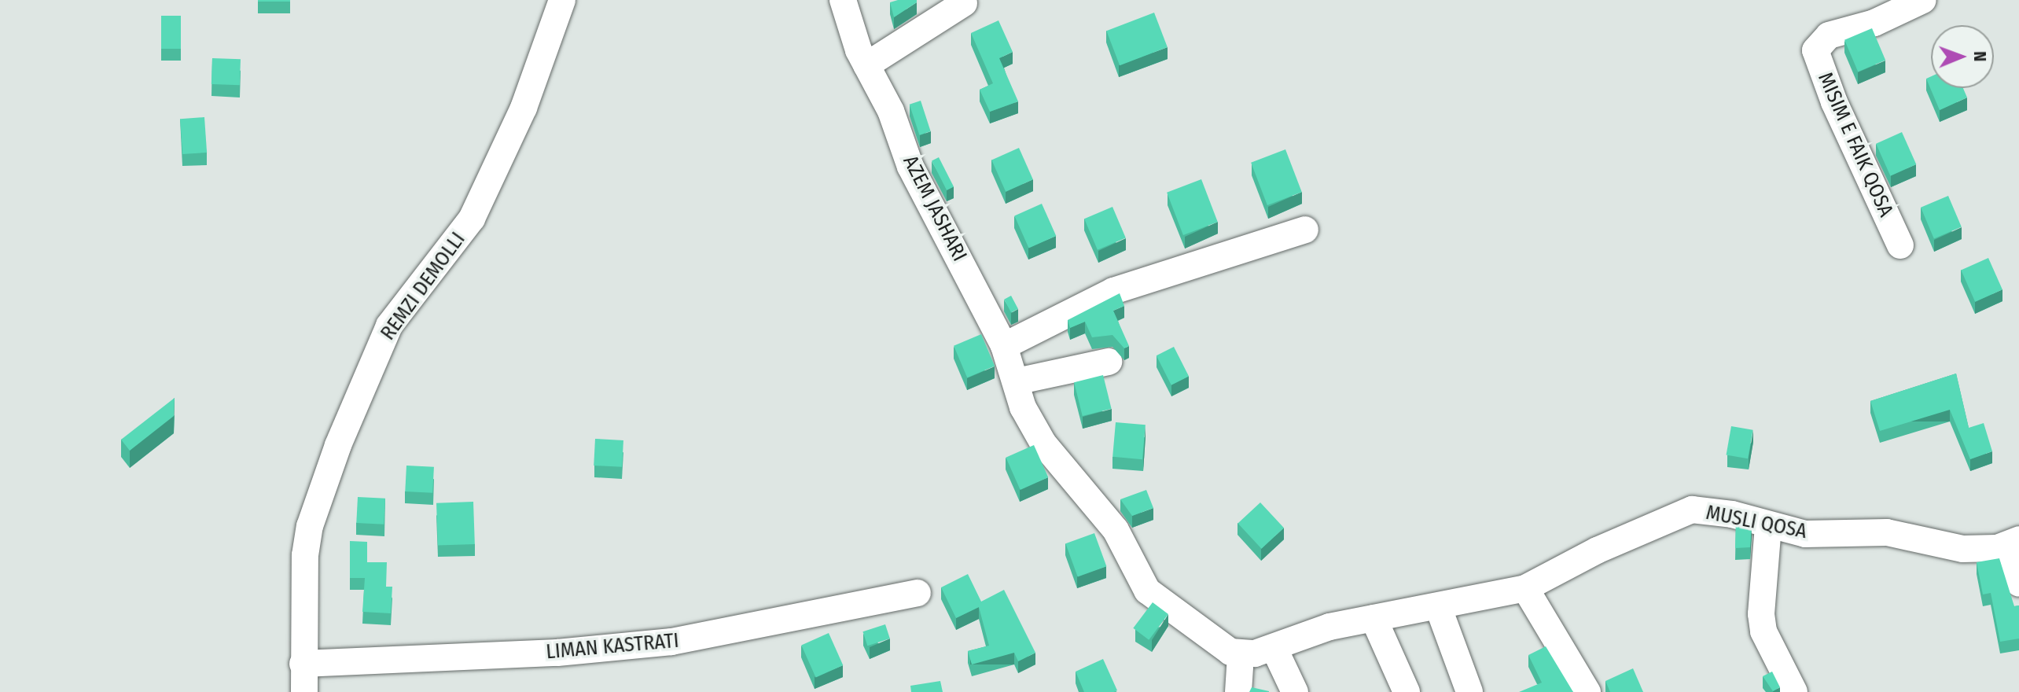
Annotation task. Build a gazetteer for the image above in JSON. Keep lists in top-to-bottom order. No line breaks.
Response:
{"streets":{"street":["MISIM E FAIK QOSA","AZEM JASHARI","REMZI DEMOLLI","MUSLI QOSA","LIMAN KASTRATI"]},"crossings":[["AZEM JASHARI","MUSLI QOSA"],["REMZI DEMOLLI","LIMAN KASTRATI"]],"north":"right"}
